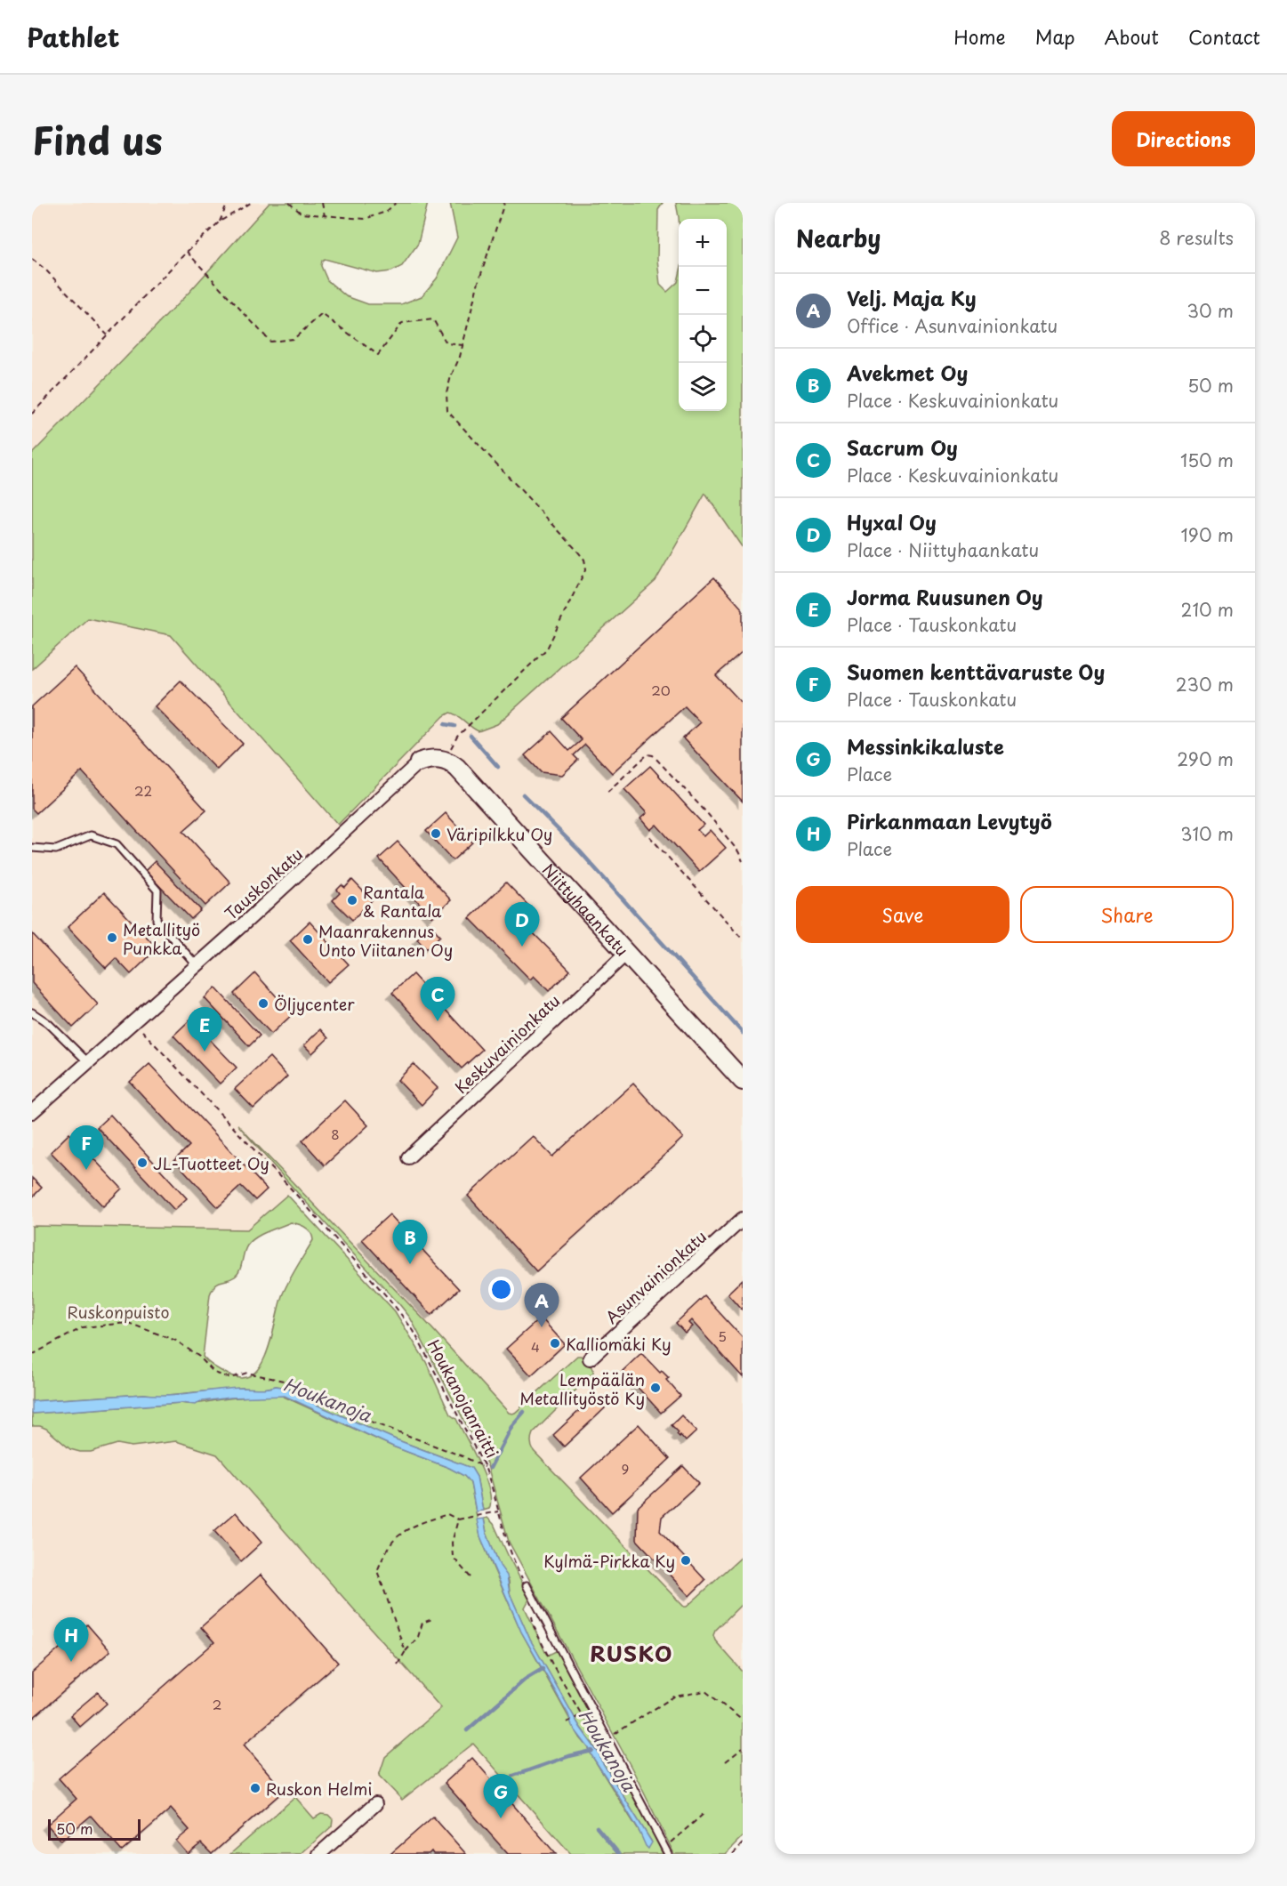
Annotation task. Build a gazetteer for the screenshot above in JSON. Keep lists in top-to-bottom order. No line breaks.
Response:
{"streets":{"street":["Tauskonkatu","Niittyhaankatu","Keskuvainionkatu","Asunvainionkatu"],"path":["Houkanojanraitti"]},"crossings":[["Tauskonkatu","Houkanojanraitti"],["Niittyhaankatu","Keskuvainionkatu"]],"districts":["RUSKO"],"water":["Houkanoja"],"parks":["Ruskonpuisto"],"places":["Väripilkku Oy","Rantala & Rantala","Metallityö Punkka","Maanrakennus Unto Viitanen Oy","Öljycenter","JL-Tuotteet Oy","Kalliomäki Ky","Lempäälän Metallityöstö Ky","Kylmä-Pirkka Ky","Ruskon Helmi"],"house_numbers":["20","22","8","5","4","9","2"],"scale_bar":"50 m","page":{"header":"Pathlet","nav":["Home","Map","About","Contact"],"title":"Find us","buttons":["Directions",["Save","Share"]],"heading":["Nearby","8 results"],"map_buttons":["+","−"],"list":[{"mark":"A","name":"Velj. Maja Ky","note":"Office · Asunvainionkatu","value":"30 m"},{"mark":"B","name":"Avekmet Oy","note":"Place · Keskuvainionkatu","value":"50 m"},{"mark":"C","name":"Sacrum Oy","note":"Place · Keskuvainionkatu","value":"150 m"},{"mark":"D","name":"Hyxal Oy","note":"Place · Niittyhaankatu","value":"190 m"},{"mark":"E","name":"Jorma Ruusunen Oy","note":"Place · Tauskonkatu","value":"210 m"},{"mark":"F","name":"Suomen kenttävaruste Oy","note":"Place · Tauskonkatu","value":"230 m"},{"mark":"G","name":"Messinkikaluste","note":"Place","value":"290 m"},{"mark":"H","name":"Pirkanmaan Levytyö","note":"Place","value":"310 m"}],"pins":["D","C","E","F","B","A","H","G"],"scale":"50 m"}}
